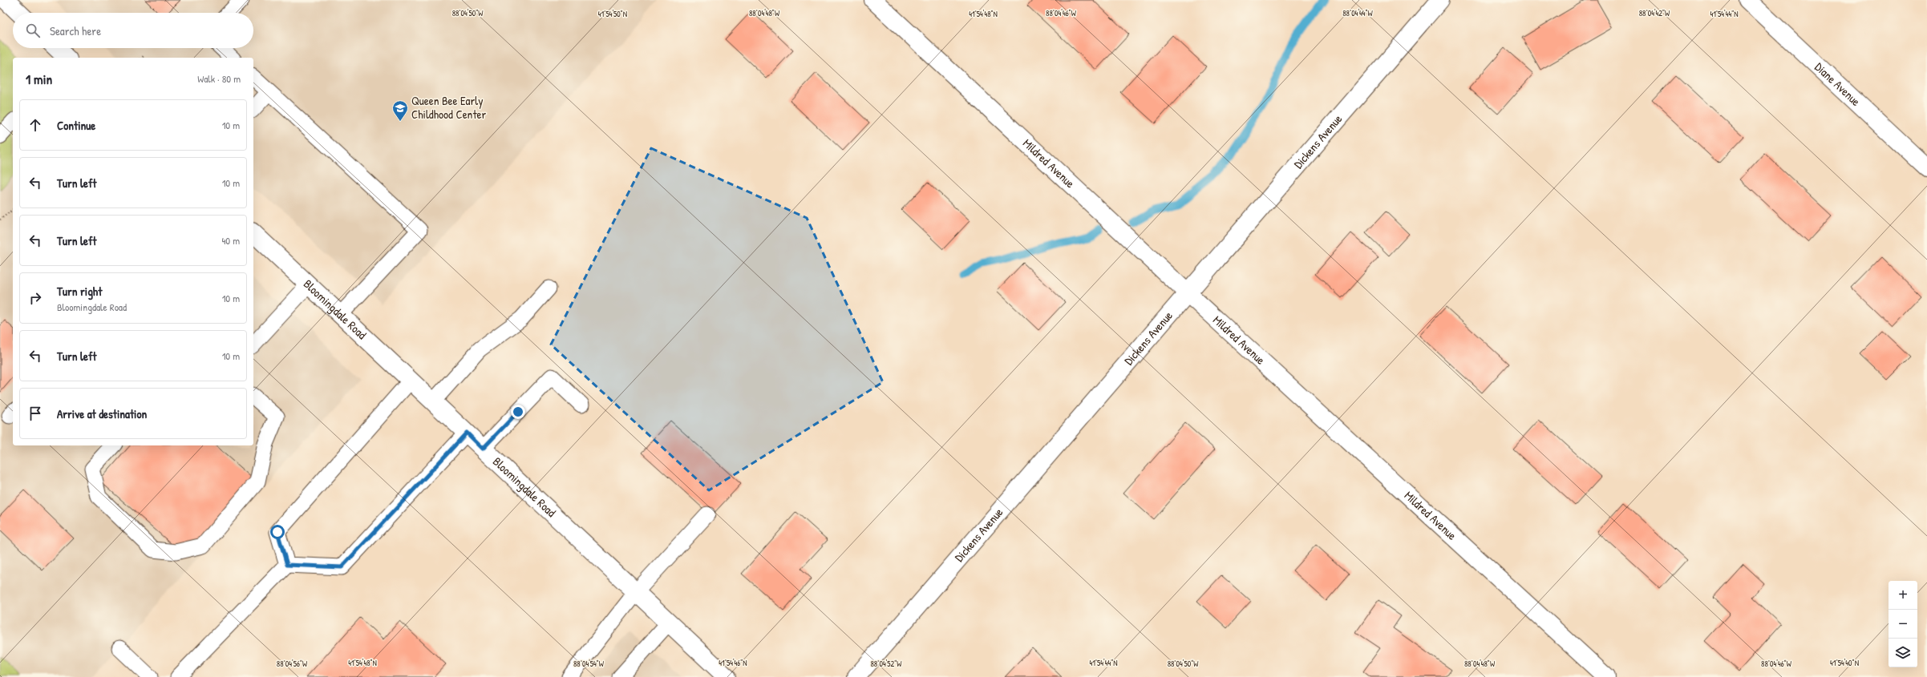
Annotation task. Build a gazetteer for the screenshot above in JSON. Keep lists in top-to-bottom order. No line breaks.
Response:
{"streets":{"street":["Diane Avenue","Dickens Avenue","Mildred Avenue","Bloomingdale Road"]},"crossings":[["Dickens Avenue","Mildred Avenue"]],"places":{"school or university":["Queen Bee Early Childhood Center"]},"page":{"search":"Search here","heading":["1 min","Walk · 80 m"],"list":[["Continue","10 m"],["Turn left","10 m"],["Turn left","40 m"],["Turn right","Bloomingdale Road","10 m"],["Turn left","10 m"],"Arrive at destination"],"map_buttons":["+","−"]},"coordinates":["88°04'42\"W","88°04'50\"W","88°04'48\"W","88°04'46\"W","88°04'44\"W","41°54'50\"N","41°54'48\"N","41°54'44\"N","41°54'46\"N","41°54'40\"N","88°04'56\"W","88°04'54\"W","88°04'52\"W"]}
